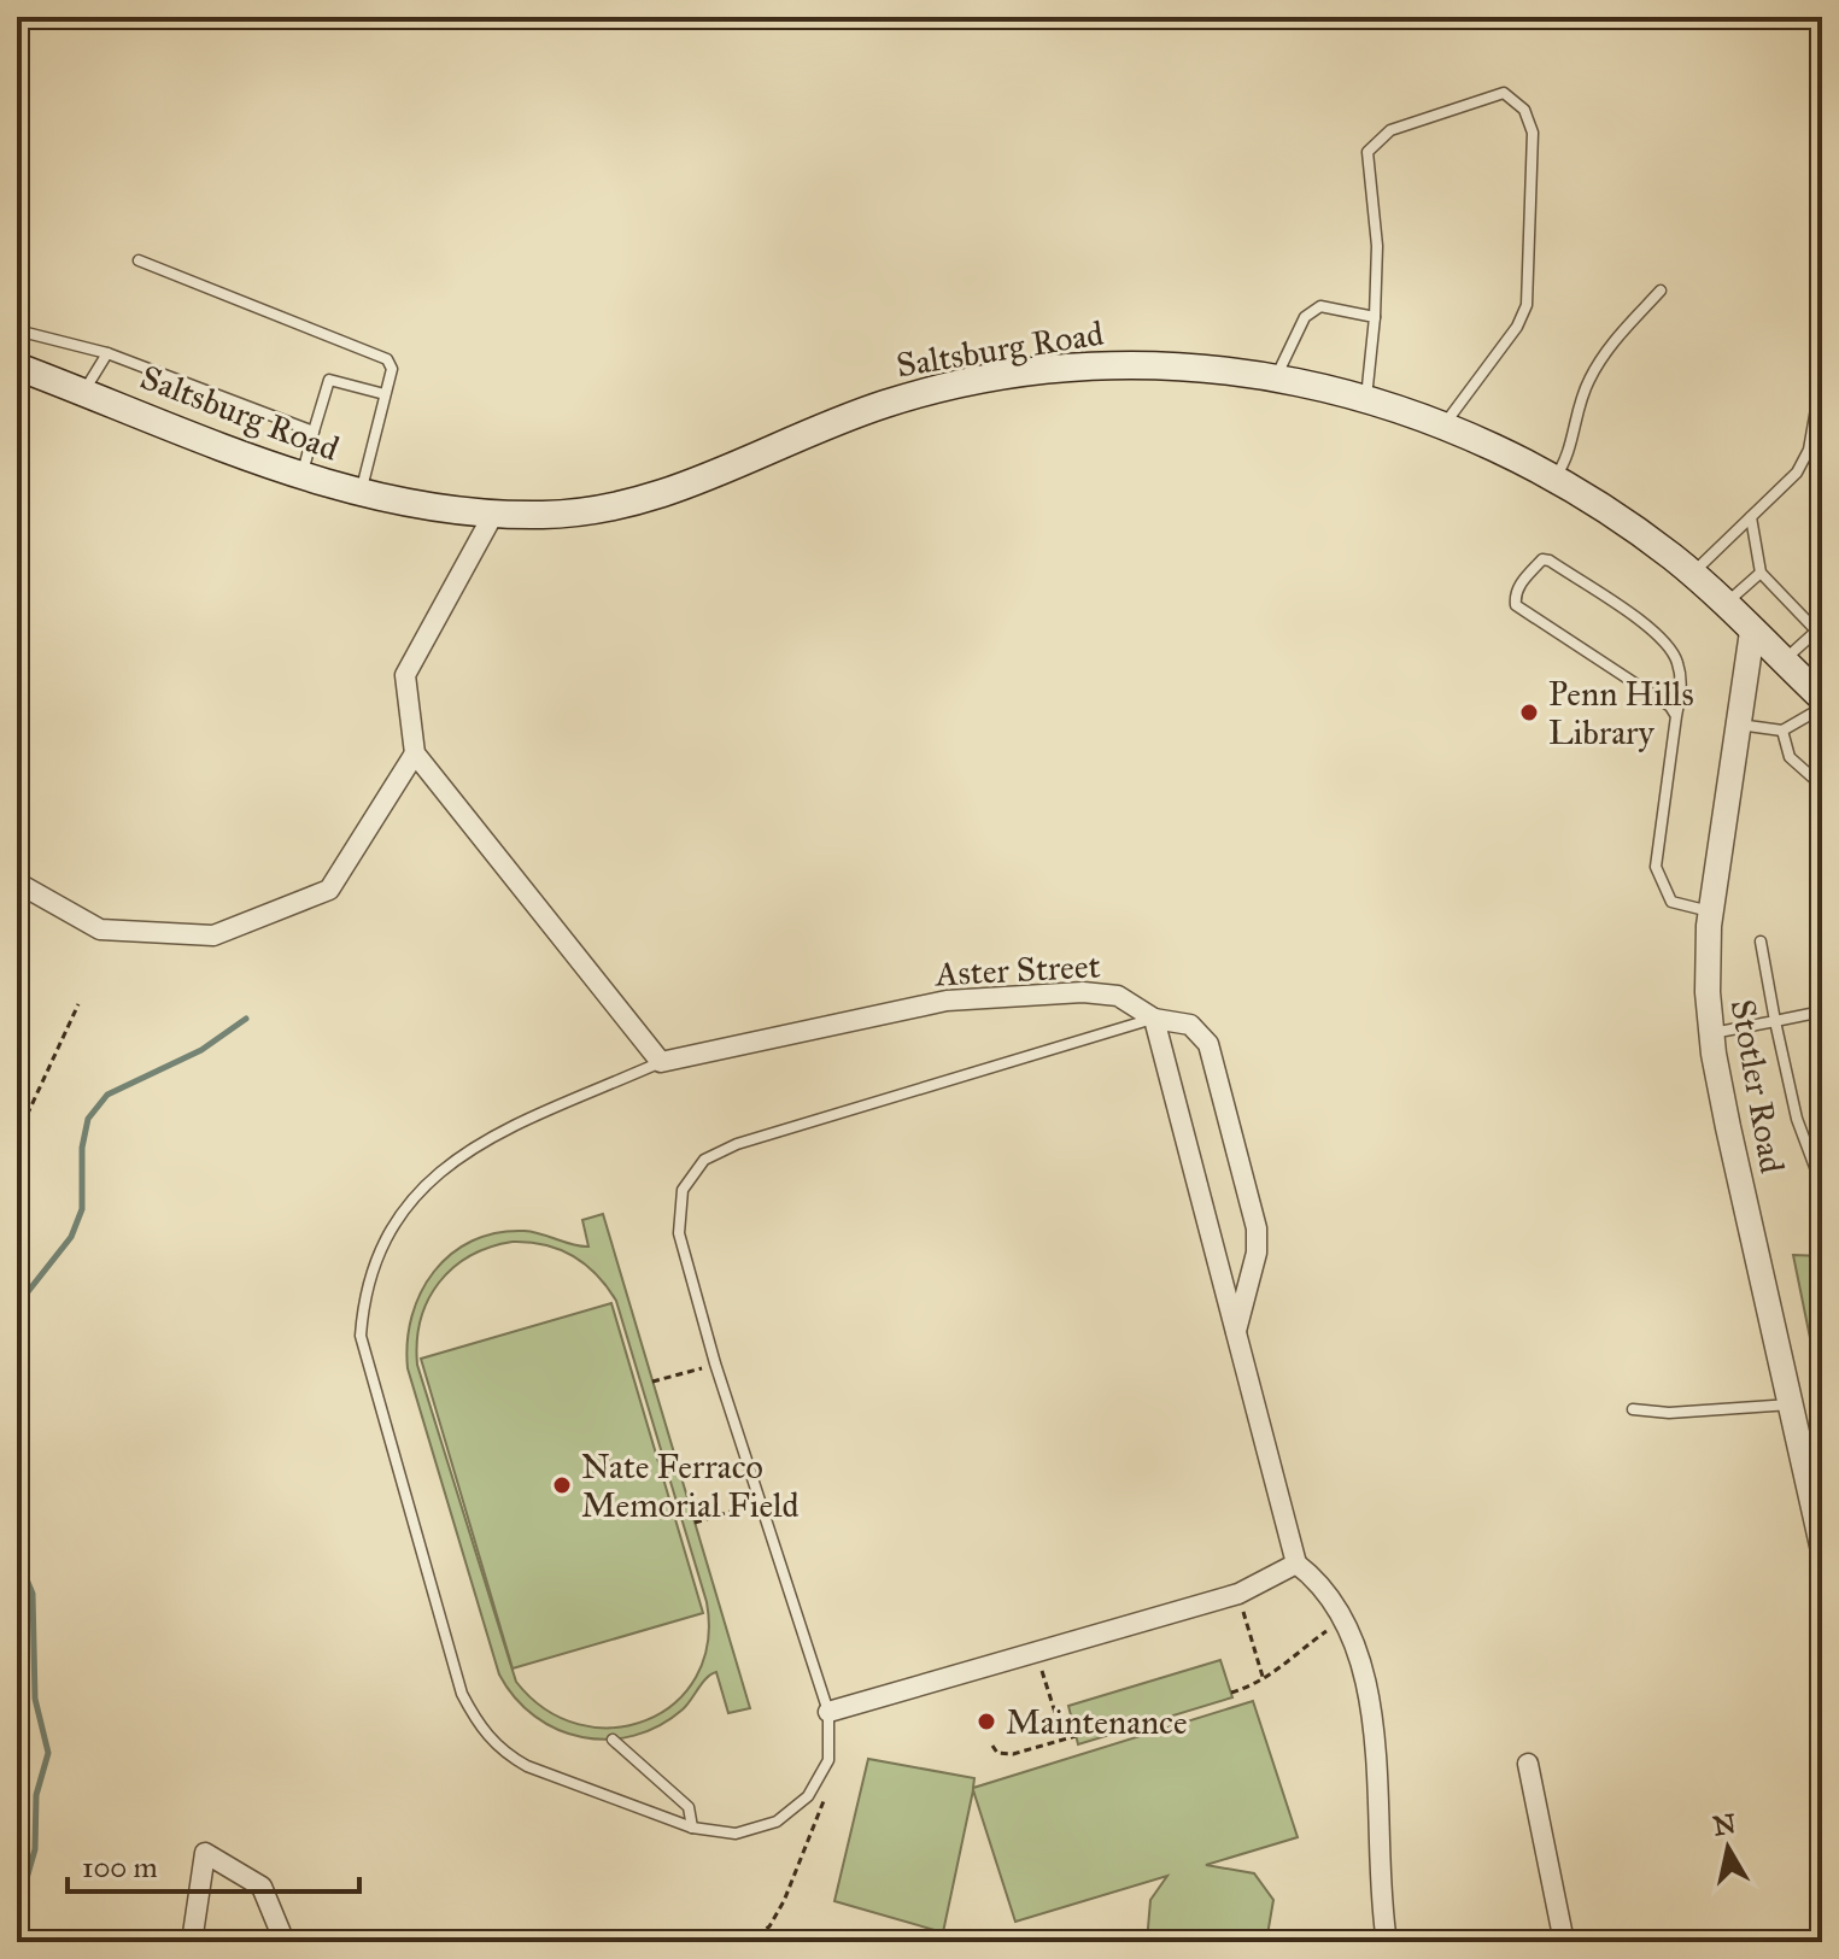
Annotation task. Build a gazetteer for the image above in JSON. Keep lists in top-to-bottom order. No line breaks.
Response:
{"streets":{"main road":["Saltsburg Road"],"street":["Aster Street","Stotler Road"]},"crossings":[["Saltsburg Road","Stotler Road"]],"places":["Penn Hills Library","Nate Ferraco Memorial Field","Maintenance"],"scale_bar":"100 m","north":"top"}
